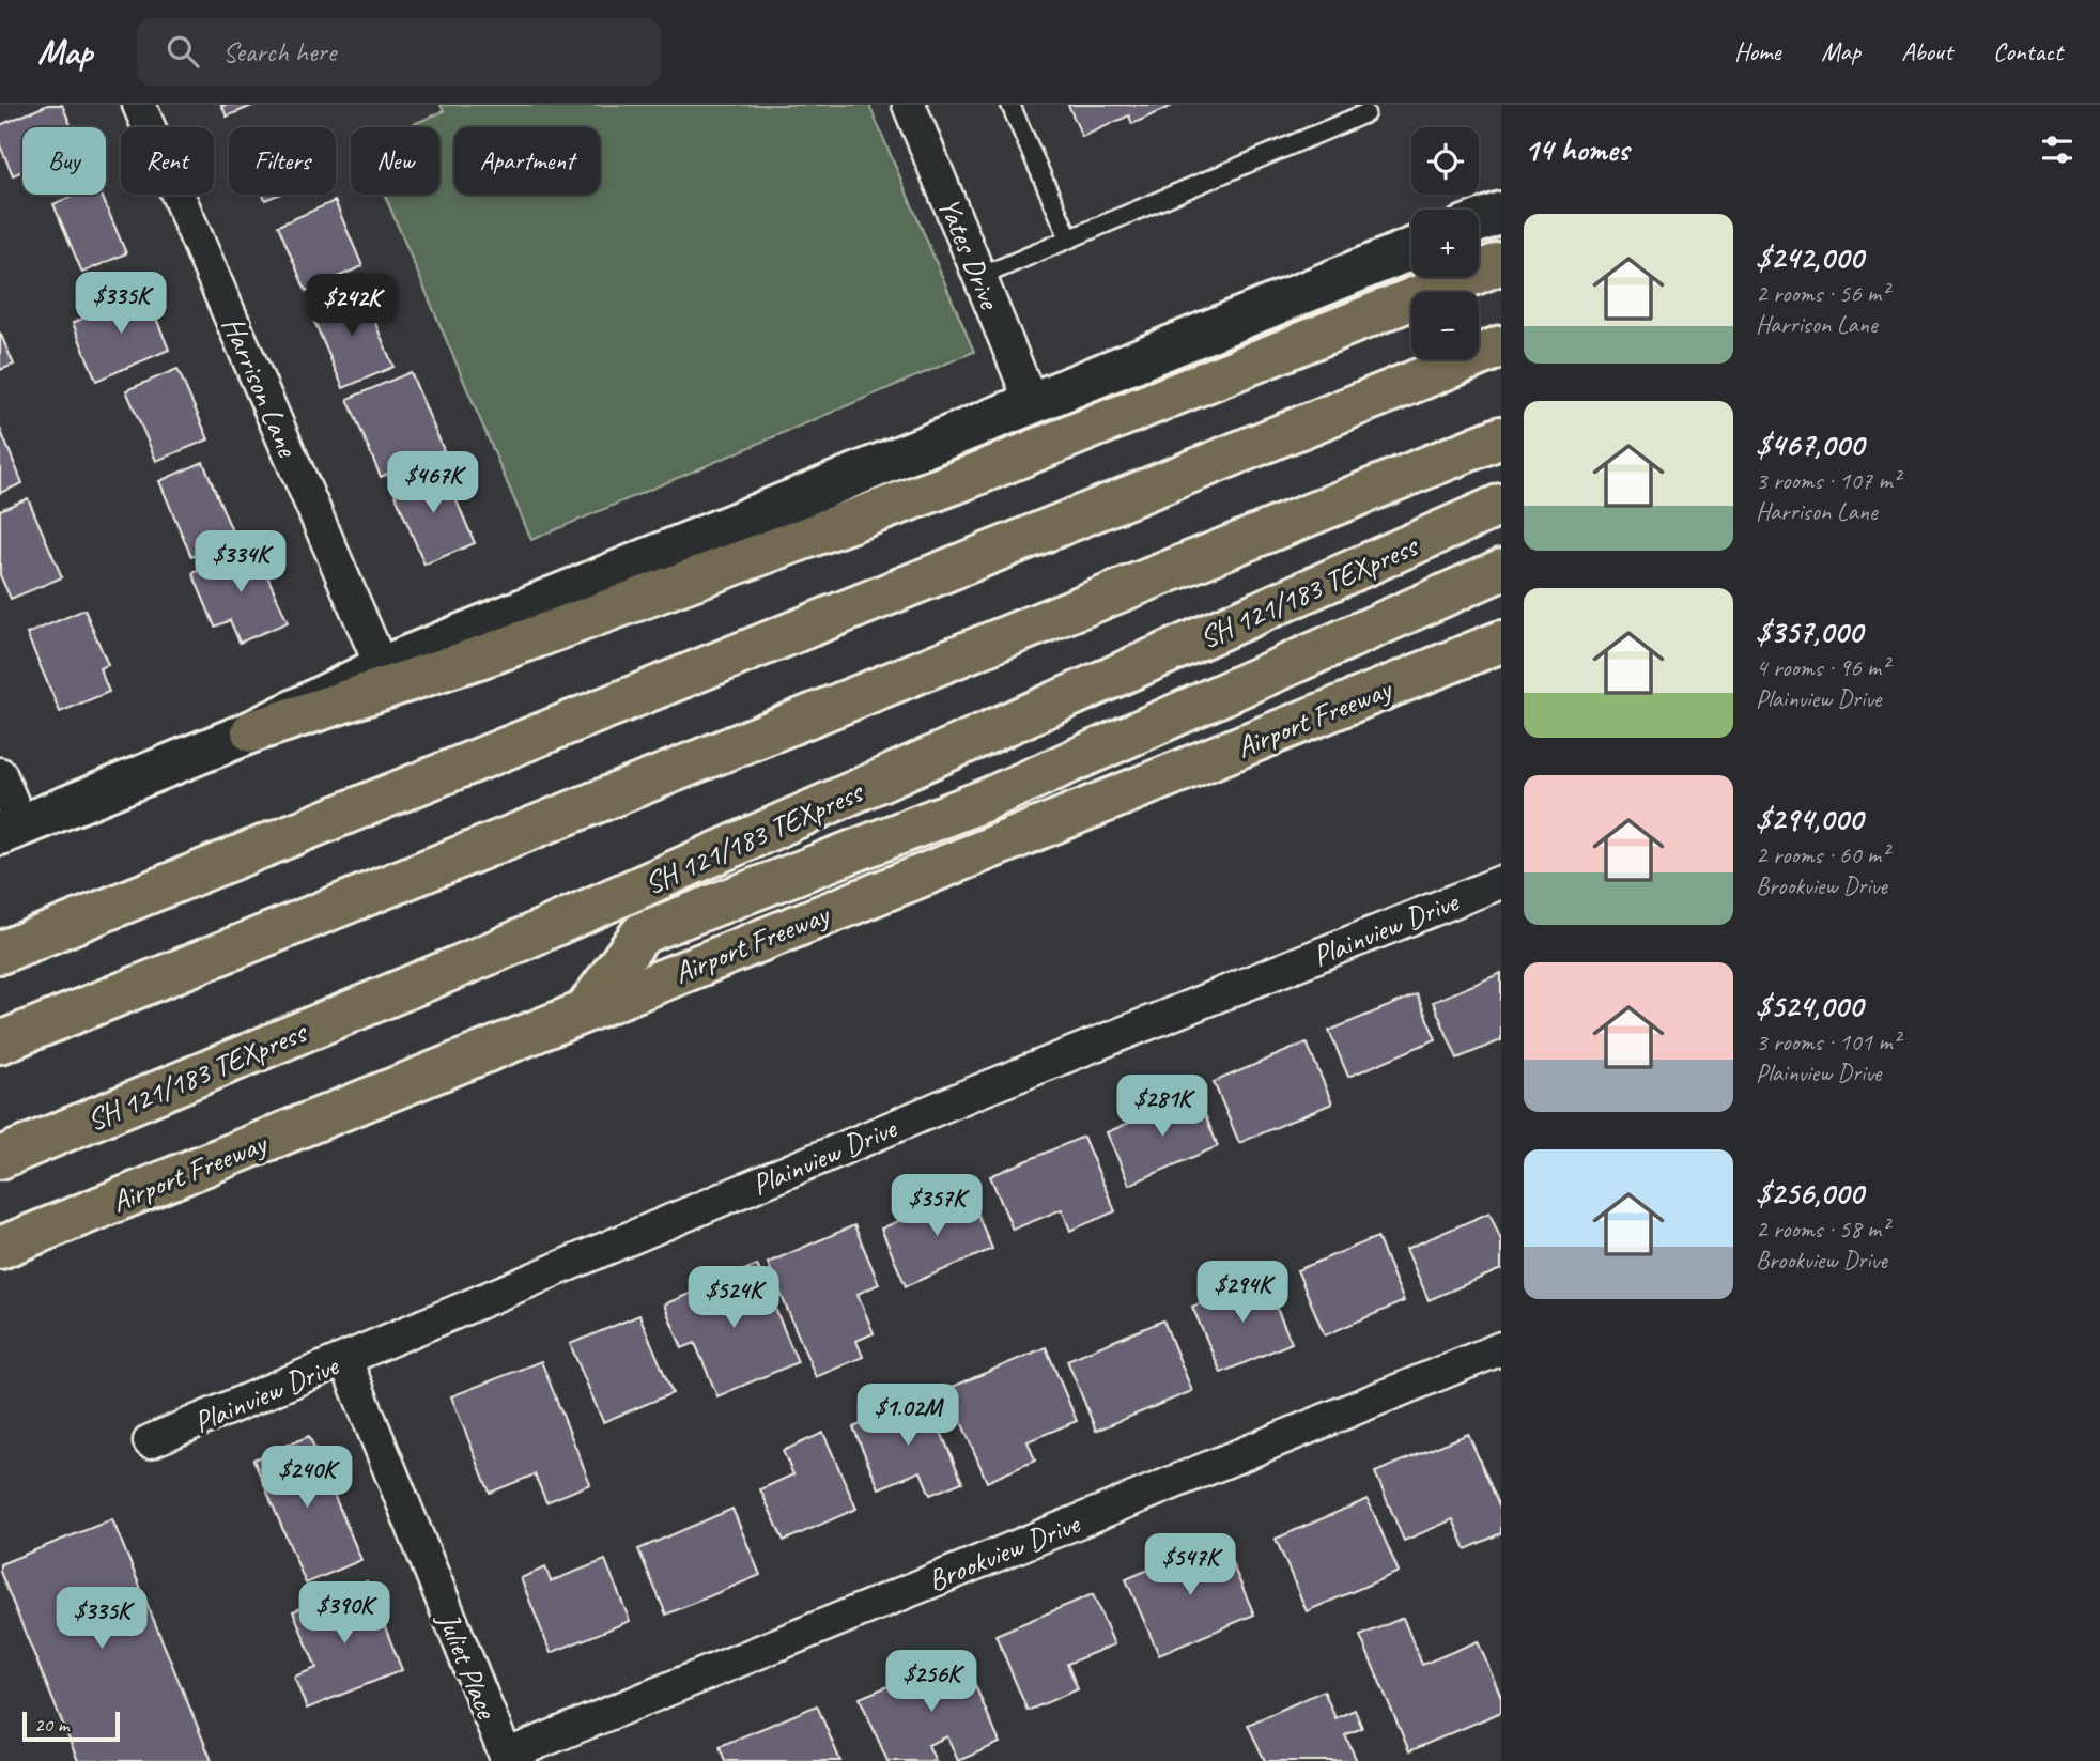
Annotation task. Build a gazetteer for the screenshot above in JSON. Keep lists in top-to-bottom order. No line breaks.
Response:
{"streets":{"highway":["SH 121/183 TEXpress","Airport Freeway"],"street":["Yates Drive","Harrison Lane","Plainview Drive","Brookview Drive","Juliet Place"]},"crossings":[["Plainview Drive","Juliet Place"],["Brookview Drive","Juliet Place"]],"scale_bar":"20 m","page":{"header":"Map","search":"Search here","nav":["Home","Map","About","Contact"],"heading":"14 homes","map_buttons":["+","−"],"chip":["Buy","Rent","Filters","New","Apartment"],"list":[{"name":"$242,000","note":"2 rooms · 56 m² · Harrison Lane"},{"name":"$467,000","note":"3 rooms · 107 m² · Harrison Lane"},{"name":"$357,000","note":"4 rooms · 96 m² · Plainview Drive"},{"name":"$294,000","note":"2 rooms · 60 m² · Brookview Drive"},{"name":"$524,000","note":"3 rooms · 101 m² · Plainview Drive"},{"name":"$256,000","note":"2 rooms · 58 m² · Brookview Drive"}],"price":["$335K","$242K","$467K","$334K","$281K","$357K","$294K","$524K","$1.02M","$240K","$547K","$390K","$335K","$256K"],"scale":"20 m"}}
